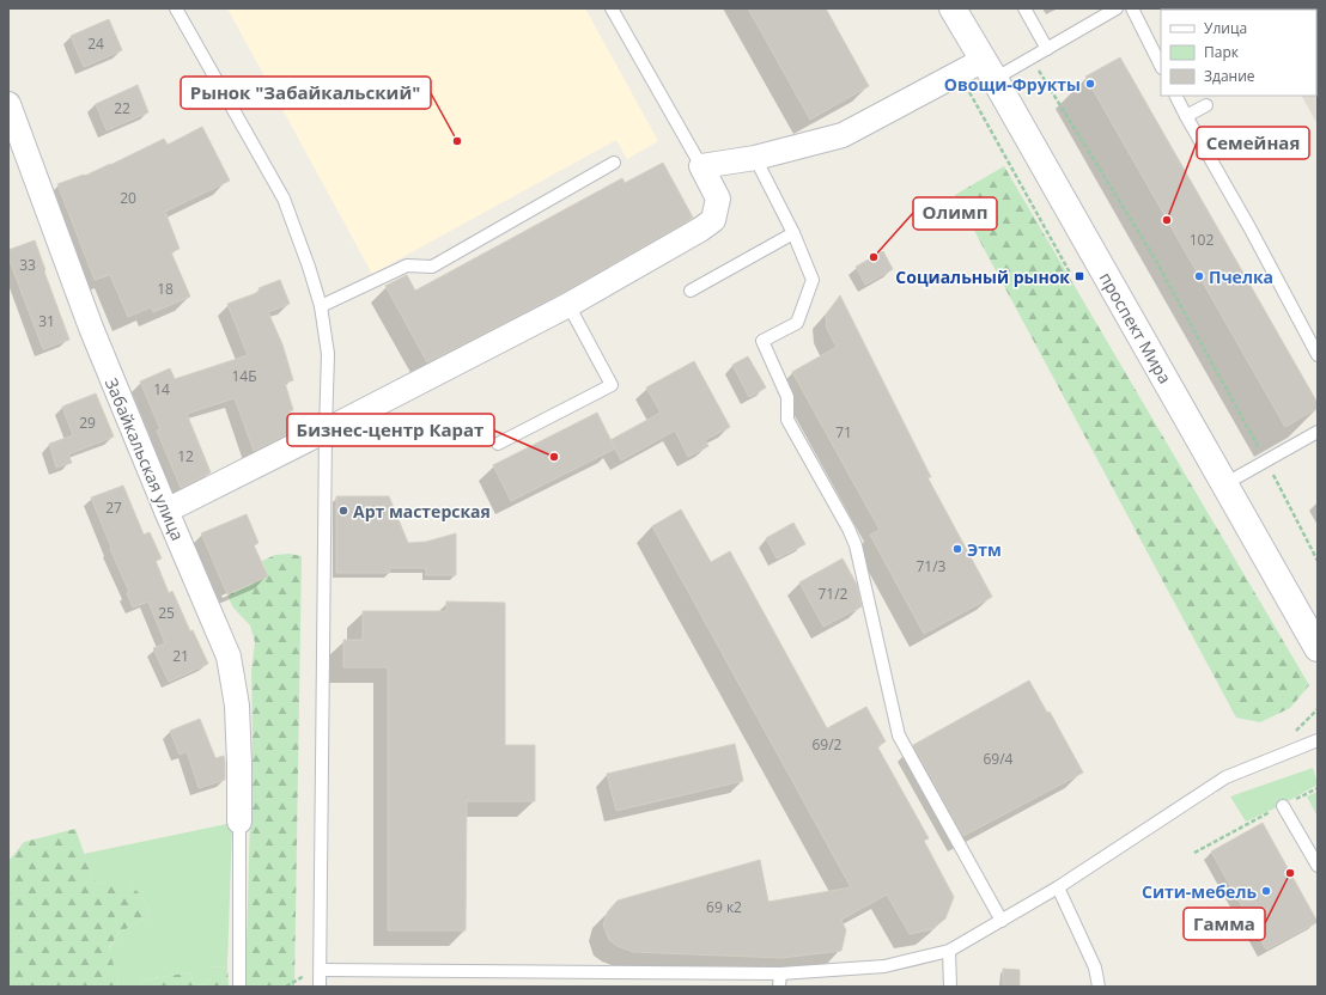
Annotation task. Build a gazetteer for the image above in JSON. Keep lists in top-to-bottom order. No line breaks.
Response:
{"streets":{"main road":["проспект Мира"],"street":["Забайкальская улица"]},"places":{"other":["Овощи-Фрукты","Рынок \"Забайкальский\"","Семейная","Олимп","Пчелка","Бизнес-центр Карат","Арт мастерская","Этм","Гамма","Сити-мебель"],"transit":["Социальный рынок"]},"house_numbers":["24","22","20","102","33","18","31","14Б","14","29","71","12","27","71/3","71/2","25","21","69/2","69/4","69 к2"],"legend":["Улица","Парк","Здание"]}
